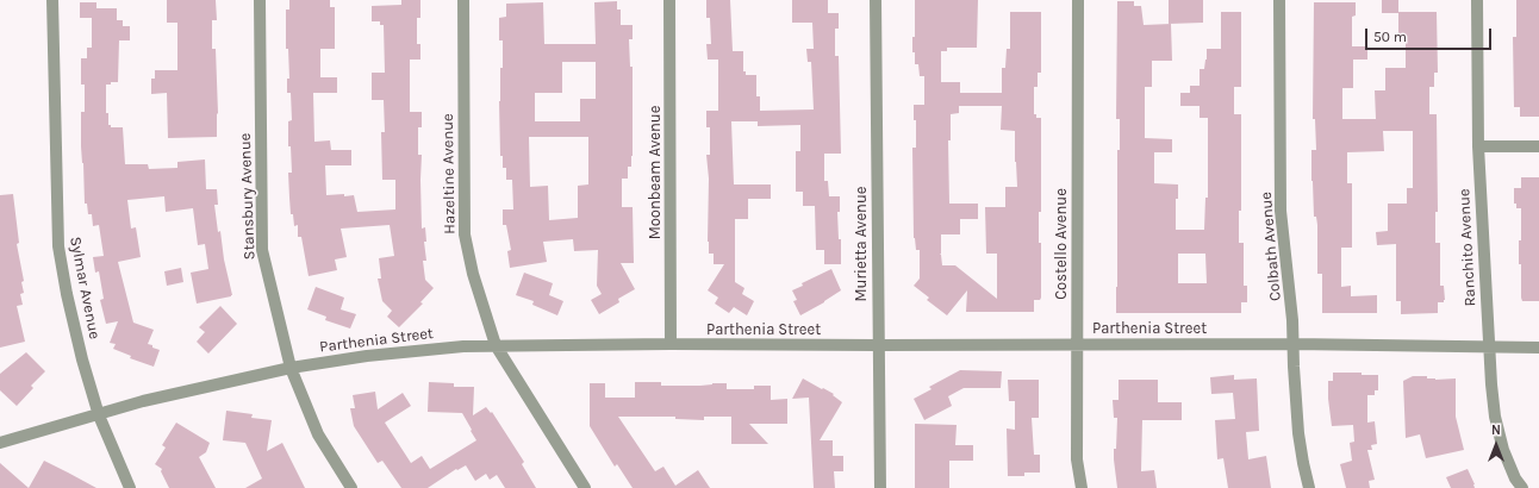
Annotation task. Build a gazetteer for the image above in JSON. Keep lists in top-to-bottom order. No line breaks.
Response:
{"streets":{"street":["Moonbeam Avenue","Hazeltine Avenue","Stansbury Avenue","Murietta Avenue","Costello Avenue","Colbath Avenue","Ranchito Avenue","Sylmar Avenue","Parthenia Street"]},"crossings":[["Moonbeam Avenue","Parthenia Street"],["Hazeltine Avenue","Parthenia Street"],["Stansbury Avenue","Parthenia Street"],["Murietta Avenue","Parthenia Street"],["Costello Avenue","Parthenia Street"],["Colbath Avenue","Parthenia Street"],["Ranchito Avenue","Parthenia Street"],["Sylmar Avenue","Parthenia Street"]],"scale_bar":"50 m","north":"top"}
